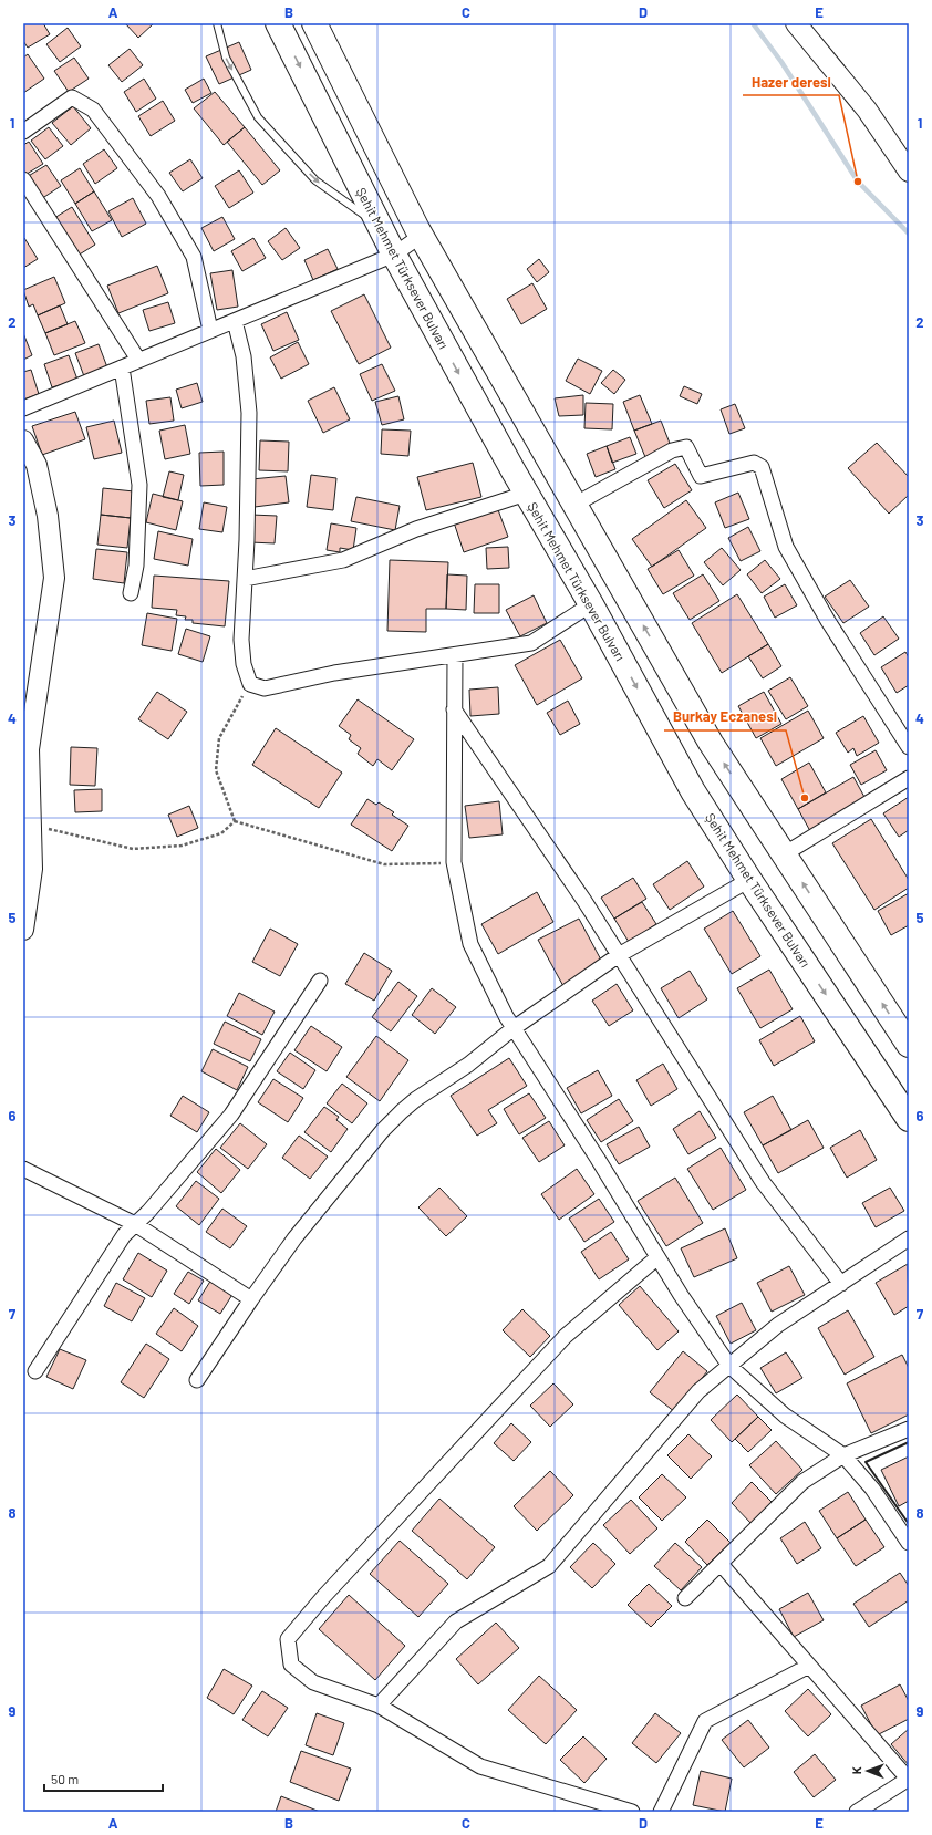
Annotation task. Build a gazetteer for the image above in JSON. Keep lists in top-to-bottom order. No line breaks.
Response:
{"streets":{"highway":["Şehit Mehmet Türksever Bulvarı"]},"places":["Hazer deresi","Burkay Eczanesi"],"scale_bar":"50 m","north":"left","grid":{"columns":["A","B","C","D","E"],"rows":["1","2","3","4","5","6","7","8","9"]}}
